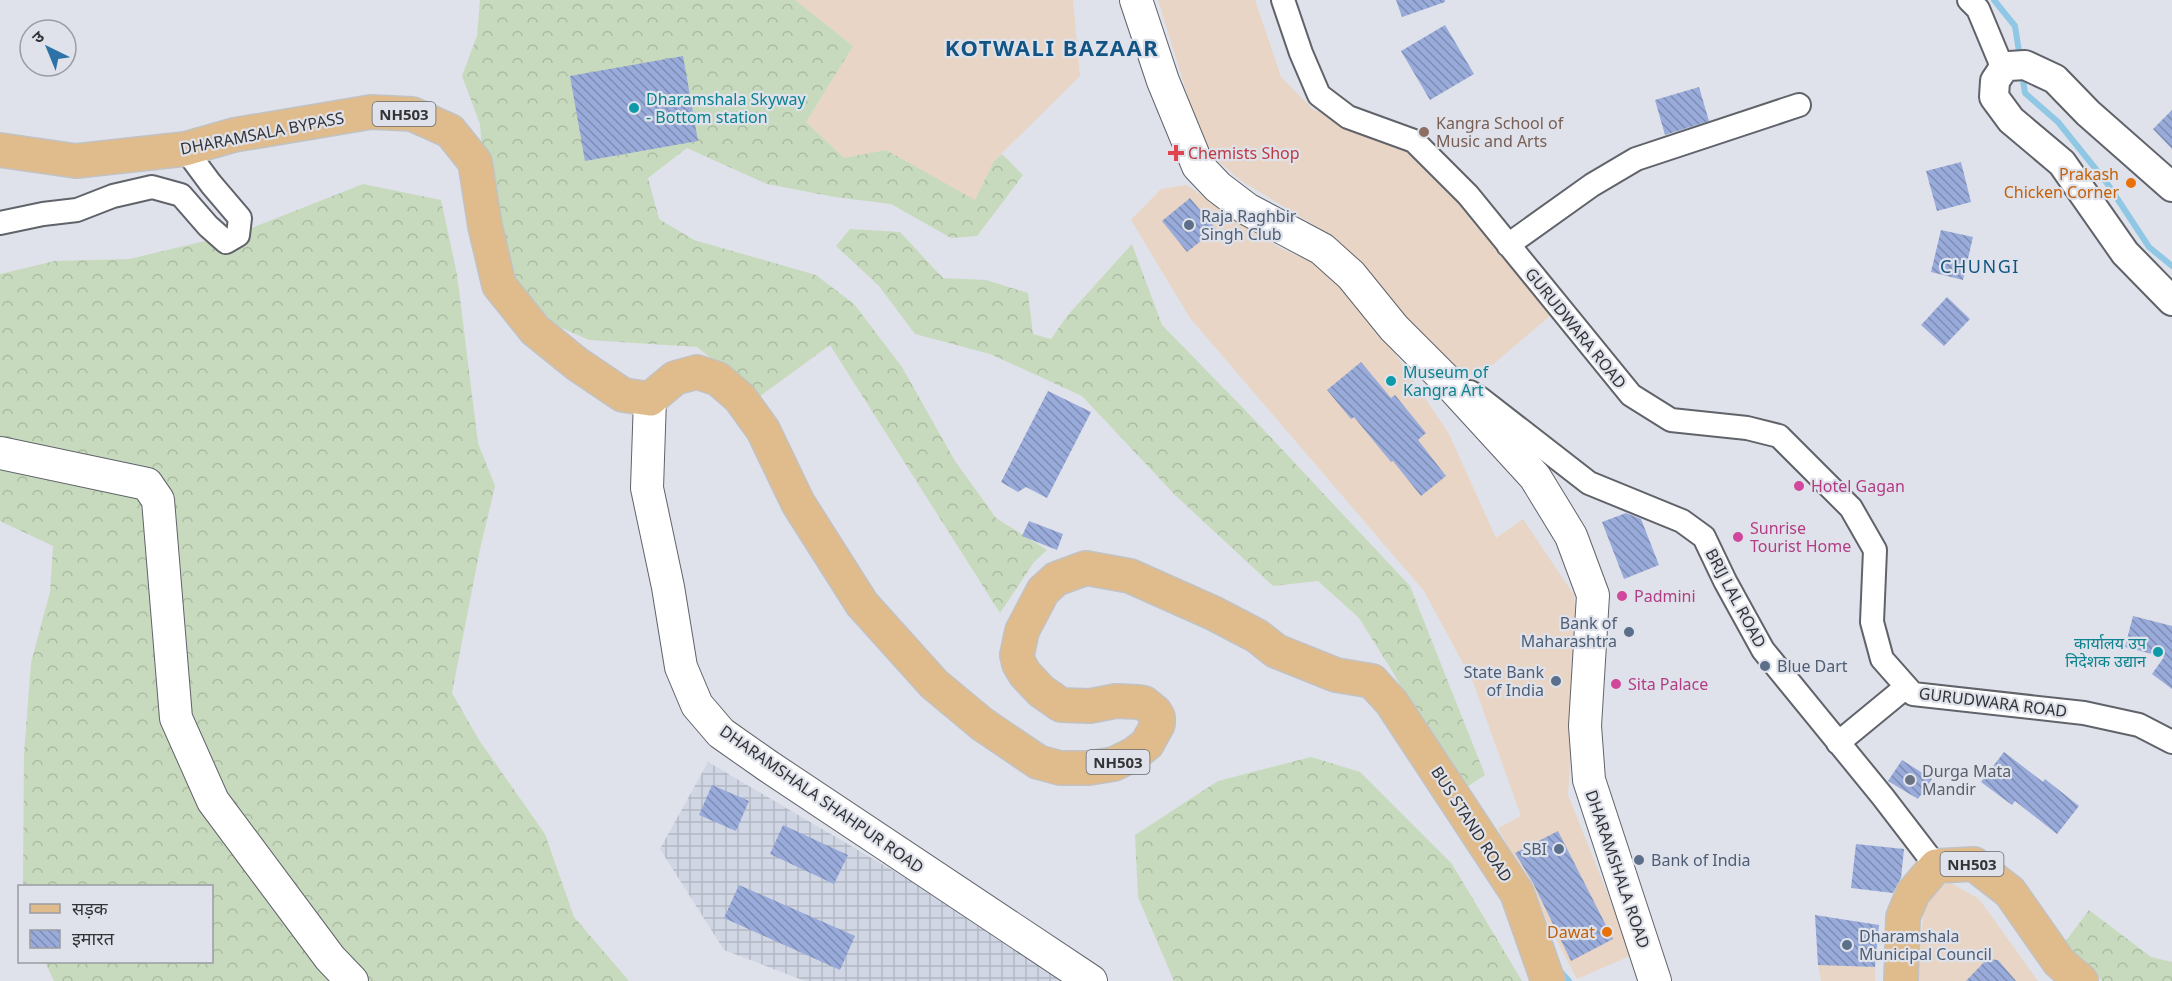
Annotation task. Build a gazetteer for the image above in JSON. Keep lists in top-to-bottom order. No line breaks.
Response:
{"streets":{"main road":["NH503","DHARAMSALA BYPASS","DHARAMSHALA SHAHPUR ROAD","BUS STAND ROAD","DHARAMSHALA ROAD"],"street":["GURUDWARA ROAD","BRIJ LAL ROAD"]},"crossings":[["NH503","BRIJ LAL ROAD"],["DHARAMSALA BYPASS","DHARAMSHALA SHAHPUR ROAD"],["DHARAMSALA BYPASS","BUS STAND ROAD"],["BRIJ LAL ROAD","DHARAMSHALA ROAD"],["DHARAMSHALA SHAHPUR ROAD","BUS STAND ROAD"]],"districts":["KOTWALI BAZAAR","CHUNGI"],"places":{"other":["Dharamshala Skyway - Bottom station","Kangra School of Music and Arts","Prakash Chicken Corner","Raja Raghbir Singh Club","Museum of Kangra Art","Hotel Gagan","Sunrise Tourist Home","Padmini","Bank of Maharashtra","कार्यालय उप निदेशक उद्यान","Blue Dart","State Bank of India","Sita Palace","Durga Mata Mandir","SBI","Bank of India","Dawat","Dharamshala Municipal Council"],"health":["Chemists Shop"]},"legend":["सड़क","इमारत"],"north":"top left"}
